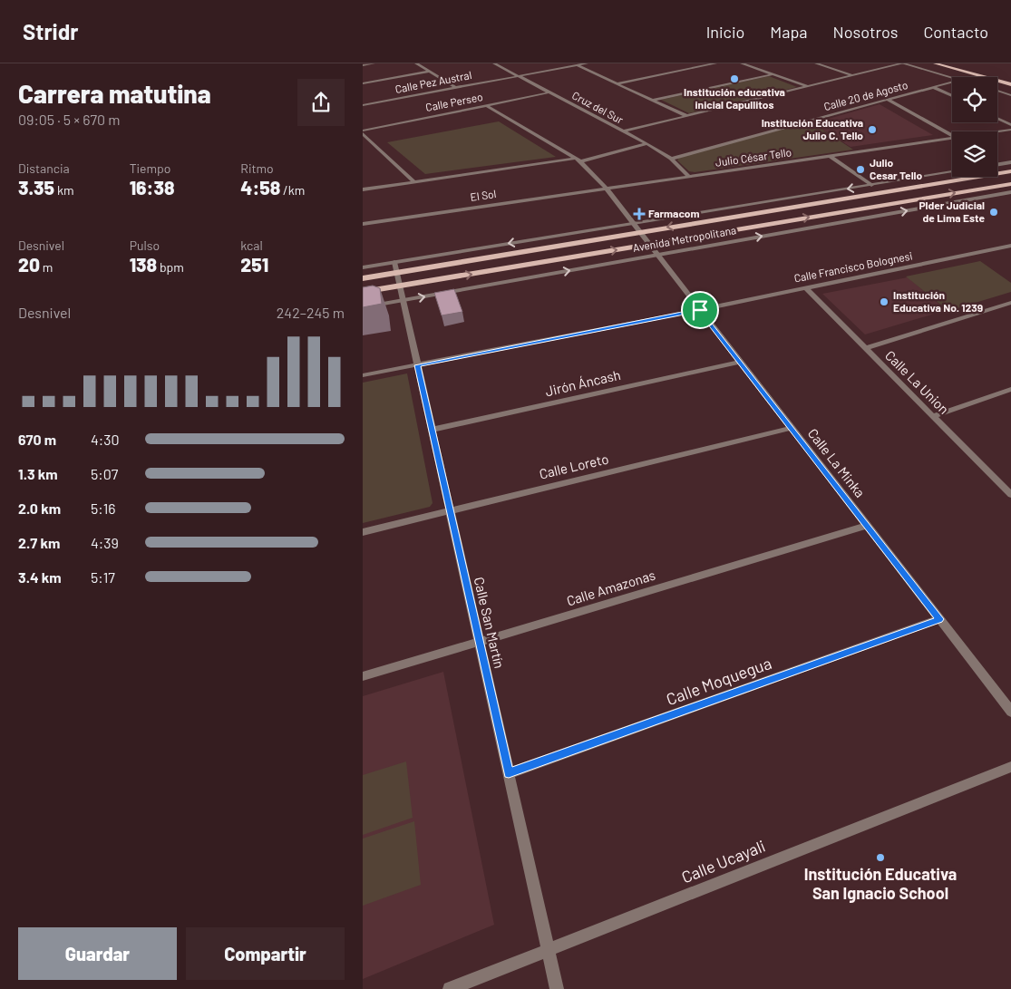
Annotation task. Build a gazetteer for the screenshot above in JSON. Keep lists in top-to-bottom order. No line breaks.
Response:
{"streets":{"main road":["Avenida Metropolitana"],"street":["Calle Pez Austral","Calle 20 de Agosto","Calle Perseo","Cruz del Sur","Julio César Tello","El Sol","Calle Francisco Bolognesi","Calle La Union","Jirón Áncash","Calle La Minka","Calle Loreto","Calle Amazonas","Calle San Martín","Calle Moquegua","Calle Ucayali"]},"crossings":[["Calle Pez Austral","Cruz del Sur"],["Calle 20 de Agosto","Cruz del Sur"],["Calle Perseo","Cruz del Sur"],["Cruz del Sur","Julio César Tello"],["Julio César Tello","El Sol"],["Julio César Tello","Calle La Minka"],["El Sol","Calle La Minka"],["Avenida Metropolitana","Calle La Minka"],["Avenida Metropolitana","Calle San Martín"],["Calle Francisco Bolognesi","Calle La Union"],["Calle Francisco Bolognesi","Calle La Minka"],["Calle Francisco Bolognesi","Calle San Martín"],["Jirón Áncash","Calle La Minka"],["Jirón Áncash","Calle San Martín"],["Calle La Minka","Calle Loreto"],["Calle La Minka","Calle Amazonas"],["Calle La Minka","Calle Moquegua"],["Calle Loreto","Calle San Martín"],["Calle Amazonas","Calle San Martín"],["Calle San Martín","Calle Moquegua"],["Calle San Martín","Calle Ucayali"]],"places":{"other":["Institución educativa inicial Capullitos","Institución Educativa Julio C. Tello","Julio Cesar Tello","Plder Judicial de Lima Este","Institución Educativa No. 1239","Institución Educativa San Ignacio School"],"health":["Farmacom"]},"page":{"header":"Stridr","nav":["Inicio","Mapa","Nosotros","Contacto"],"heading":["Carrera matutina","09:05 · 5 × 670 m"],"stats":[["Distancia","3.35 km"],["Tiempo","16:38"],["Ritmo","4:58 /km"],["Desnivel","20 m"],["Pulso","138 bpm"],["kcal","251"]],"chart":["Desnivel","242–245 m"],"list":[{"name":"670 m","note":"4:30"},{"name":"1.3 km","note":"5:07"},{"name":"2.0 km","note":"5:16"},{"name":"2.7 km","note":"4:39"},{"name":"3.4 km","note":"5:17"}],"buttons":["Guardar","Compartir"]}}
